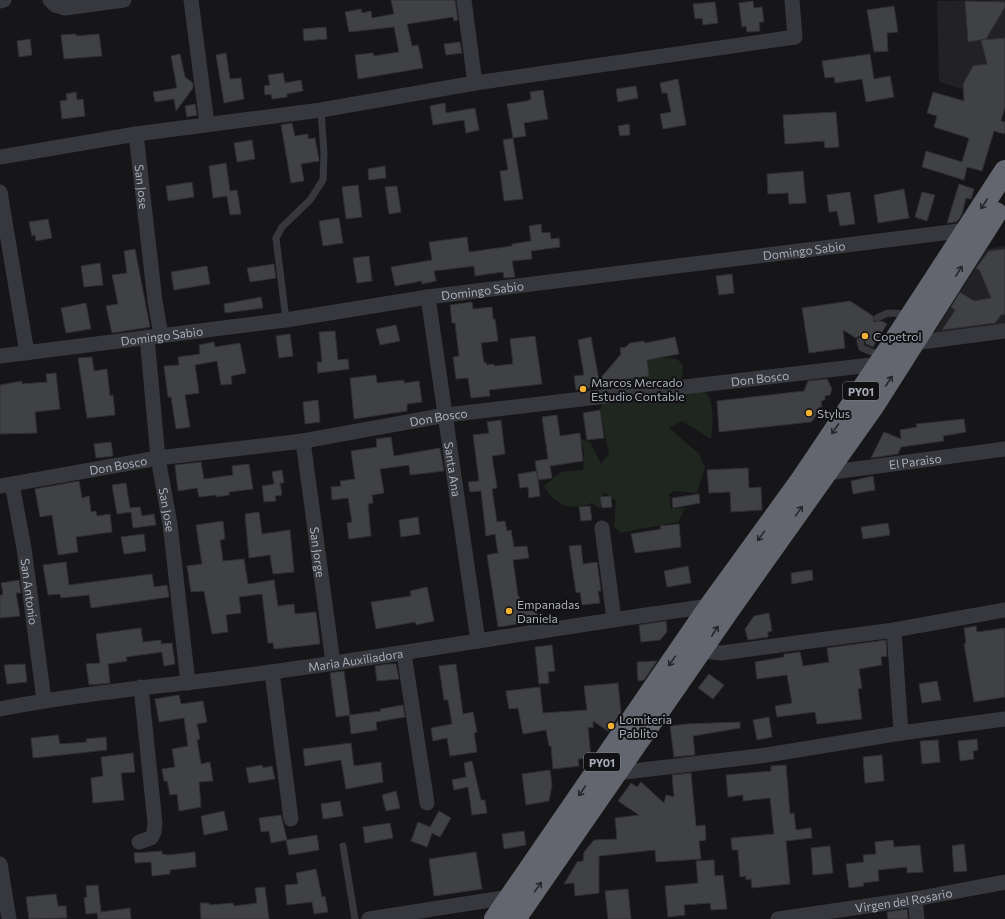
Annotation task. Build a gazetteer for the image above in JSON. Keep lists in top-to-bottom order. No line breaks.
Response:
{"streets":{"highway":["PY01"],"street":["San Jose","Domingo Sabio","Don Bosco","El Paraiso","Santa Ana","San Jorge","San Antonio","Maria Auxiliadora","Virgen del Rosario"]},"crossings":[["San Jose","Domingo Sabio"],["San Jose","Don Bosco"],["San Jose","Maria Auxiliadora"],["Domingo Sabio","PY01"],["Domingo Sabio","Santa Ana"],["Don Bosco","PY01"],["Don Bosco","Santa Ana"],["Don Bosco","San Jorge"],["Don Bosco","San Antonio"],["PY01","El Paraiso"],["PY01","Maria Auxiliadora"],["Santa Ana","Maria Auxiliadora"],["San Jorge","Maria Auxiliadora"],["San Antonio","Maria Auxiliadora"]],"places":["Copetrol","Marcos Mercado Estudio Contable","Stylus","Empanadas Daniela","Lomiteria Pablito"]}
